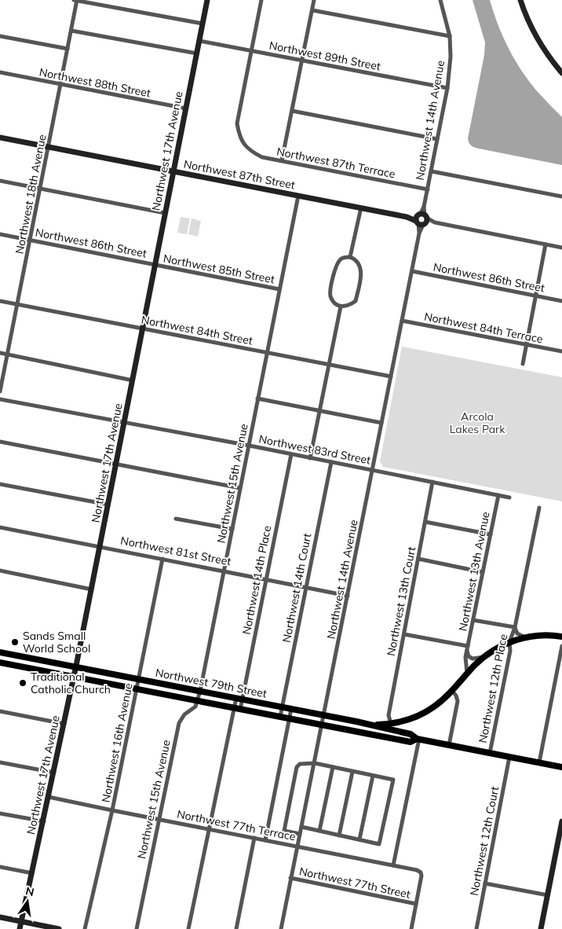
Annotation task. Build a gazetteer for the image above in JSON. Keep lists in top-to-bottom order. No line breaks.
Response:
{"streets":{"main road":["Northwest 17th Avenue","Northwest 87th Street","Northwest 79th Street"],"street":["Northwest 89th Street","Northwest 88th Street","Northwest 14th Avenue","Northwest 87th Terrace","Northwest 18th Avenue","Northwest 86th Street","Northwest 85th Street","Northwest 84th Terrace","Northwest 84th Street","Northwest 83rd Street","Northwest 15th Avenue","Northwest 81st Street","Northwest 13th Avenue","Northwest 14th Place","Northwest 14th Court","Northwest 13th Court","Northwest 12th Place","Northwest 16th Avenue","Northwest 77th Terrace","Northwest 12th Court","Northwest 77th Street"]},"crossings":[["Northwest 89th Street","Northwest 14th Avenue"],["Northwest 89th Street","Northwest 17th Avenue"],["Northwest 89th Street","Northwest 87th Terrace"],["Northwest 88th Street","Northwest 17th Avenue"],["Northwest 88th Street","Northwest 18th Avenue"],["Northwest 14th Avenue","Northwest 87th Terrace"],["Northwest 14th Avenue","Northwest 87th Street"],["Northwest 14th Avenue","Northwest 86th Street"],["Northwest 14th Avenue","Northwest 84th Terrace"],["Northwest 14th Avenue","Northwest 84th Street"],["Northwest 14th Avenue","Northwest 83rd Street"],["Northwest 14th Avenue","Northwest 81st Street"],["Northwest 14th Avenue","Northwest 79th Street"],["Northwest 14th Avenue","Northwest 77th Terrace"],["Northwest 14th Avenue","Northwest 77th Street"],["Northwest 17th Avenue","Northwest 87th Street"],["Northwest 17th Avenue","Northwest 86th Street"],["Northwest 17th Avenue","Northwest 85th Street"],["Northwest 17th Avenue","Northwest 84th Street"],["Northwest 17th Avenue","Northwest 83rd Street"],["Northwest 17th Avenue","Northwest 81st Street"],["Northwest 17th Avenue","Northwest 79th Street"],["Northwest 17th Avenue","Northwest 77th Terrace"],["Northwest 87th Street","Northwest 18th Avenue"],["Northwest 87th Street","Northwest 15th Avenue"],["Northwest 18th Avenue","Northwest 86th Street"],["Northwest 18th Avenue","Northwest 84th Street"],["Northwest 86th Street","Northwest 85th Street"],["Northwest 85th Street","Northwest 15th Avenue"],["Northwest 84th Street","Northwest 15th Avenue"],["Northwest 83rd Street","Northwest 15th Avenue"],["Northwest 83rd Street","Northwest 13th Avenue"],["Northwest 83rd Street","Northwest 14th Place"],["Northwest 83rd Street","Northwest 14th Court"],["Northwest 83rd Street","Northwest 13th Court"],["Northwest 15th Avenue","Northwest 81st Street"],["Northwest 15th Avenue","Northwest 79th Street"],["Northwest 15th Avenue","Northwest 77th Terrace"],["Northwest 81st Street","Northwest 14th Place"],["Northwest 81st Street","Northwest 14th Court"],["Northwest 81st Street","Northwest 16th Avenue"],["Northwest 14th Place","Northwest 79th Street"],["Northwest 14th Place","Northwest 77th Terrace"],["Northwest 14th Court","Northwest 79th Street"],["Northwest 79th Street","Northwest 12th Place"],["Northwest 79th Street","Northwest 16th Avenue"],["Northwest 79th Street","Northwest 12th Court"],["Northwest 16th Avenue","Northwest 77th Terrace"],["Northwest 77th Terrace","Northwest 77th Street"]],"parks":["Arcola Lakes Park"],"places":["Sands Small World School","Traditional Catholic Church"],"north":"top"}
